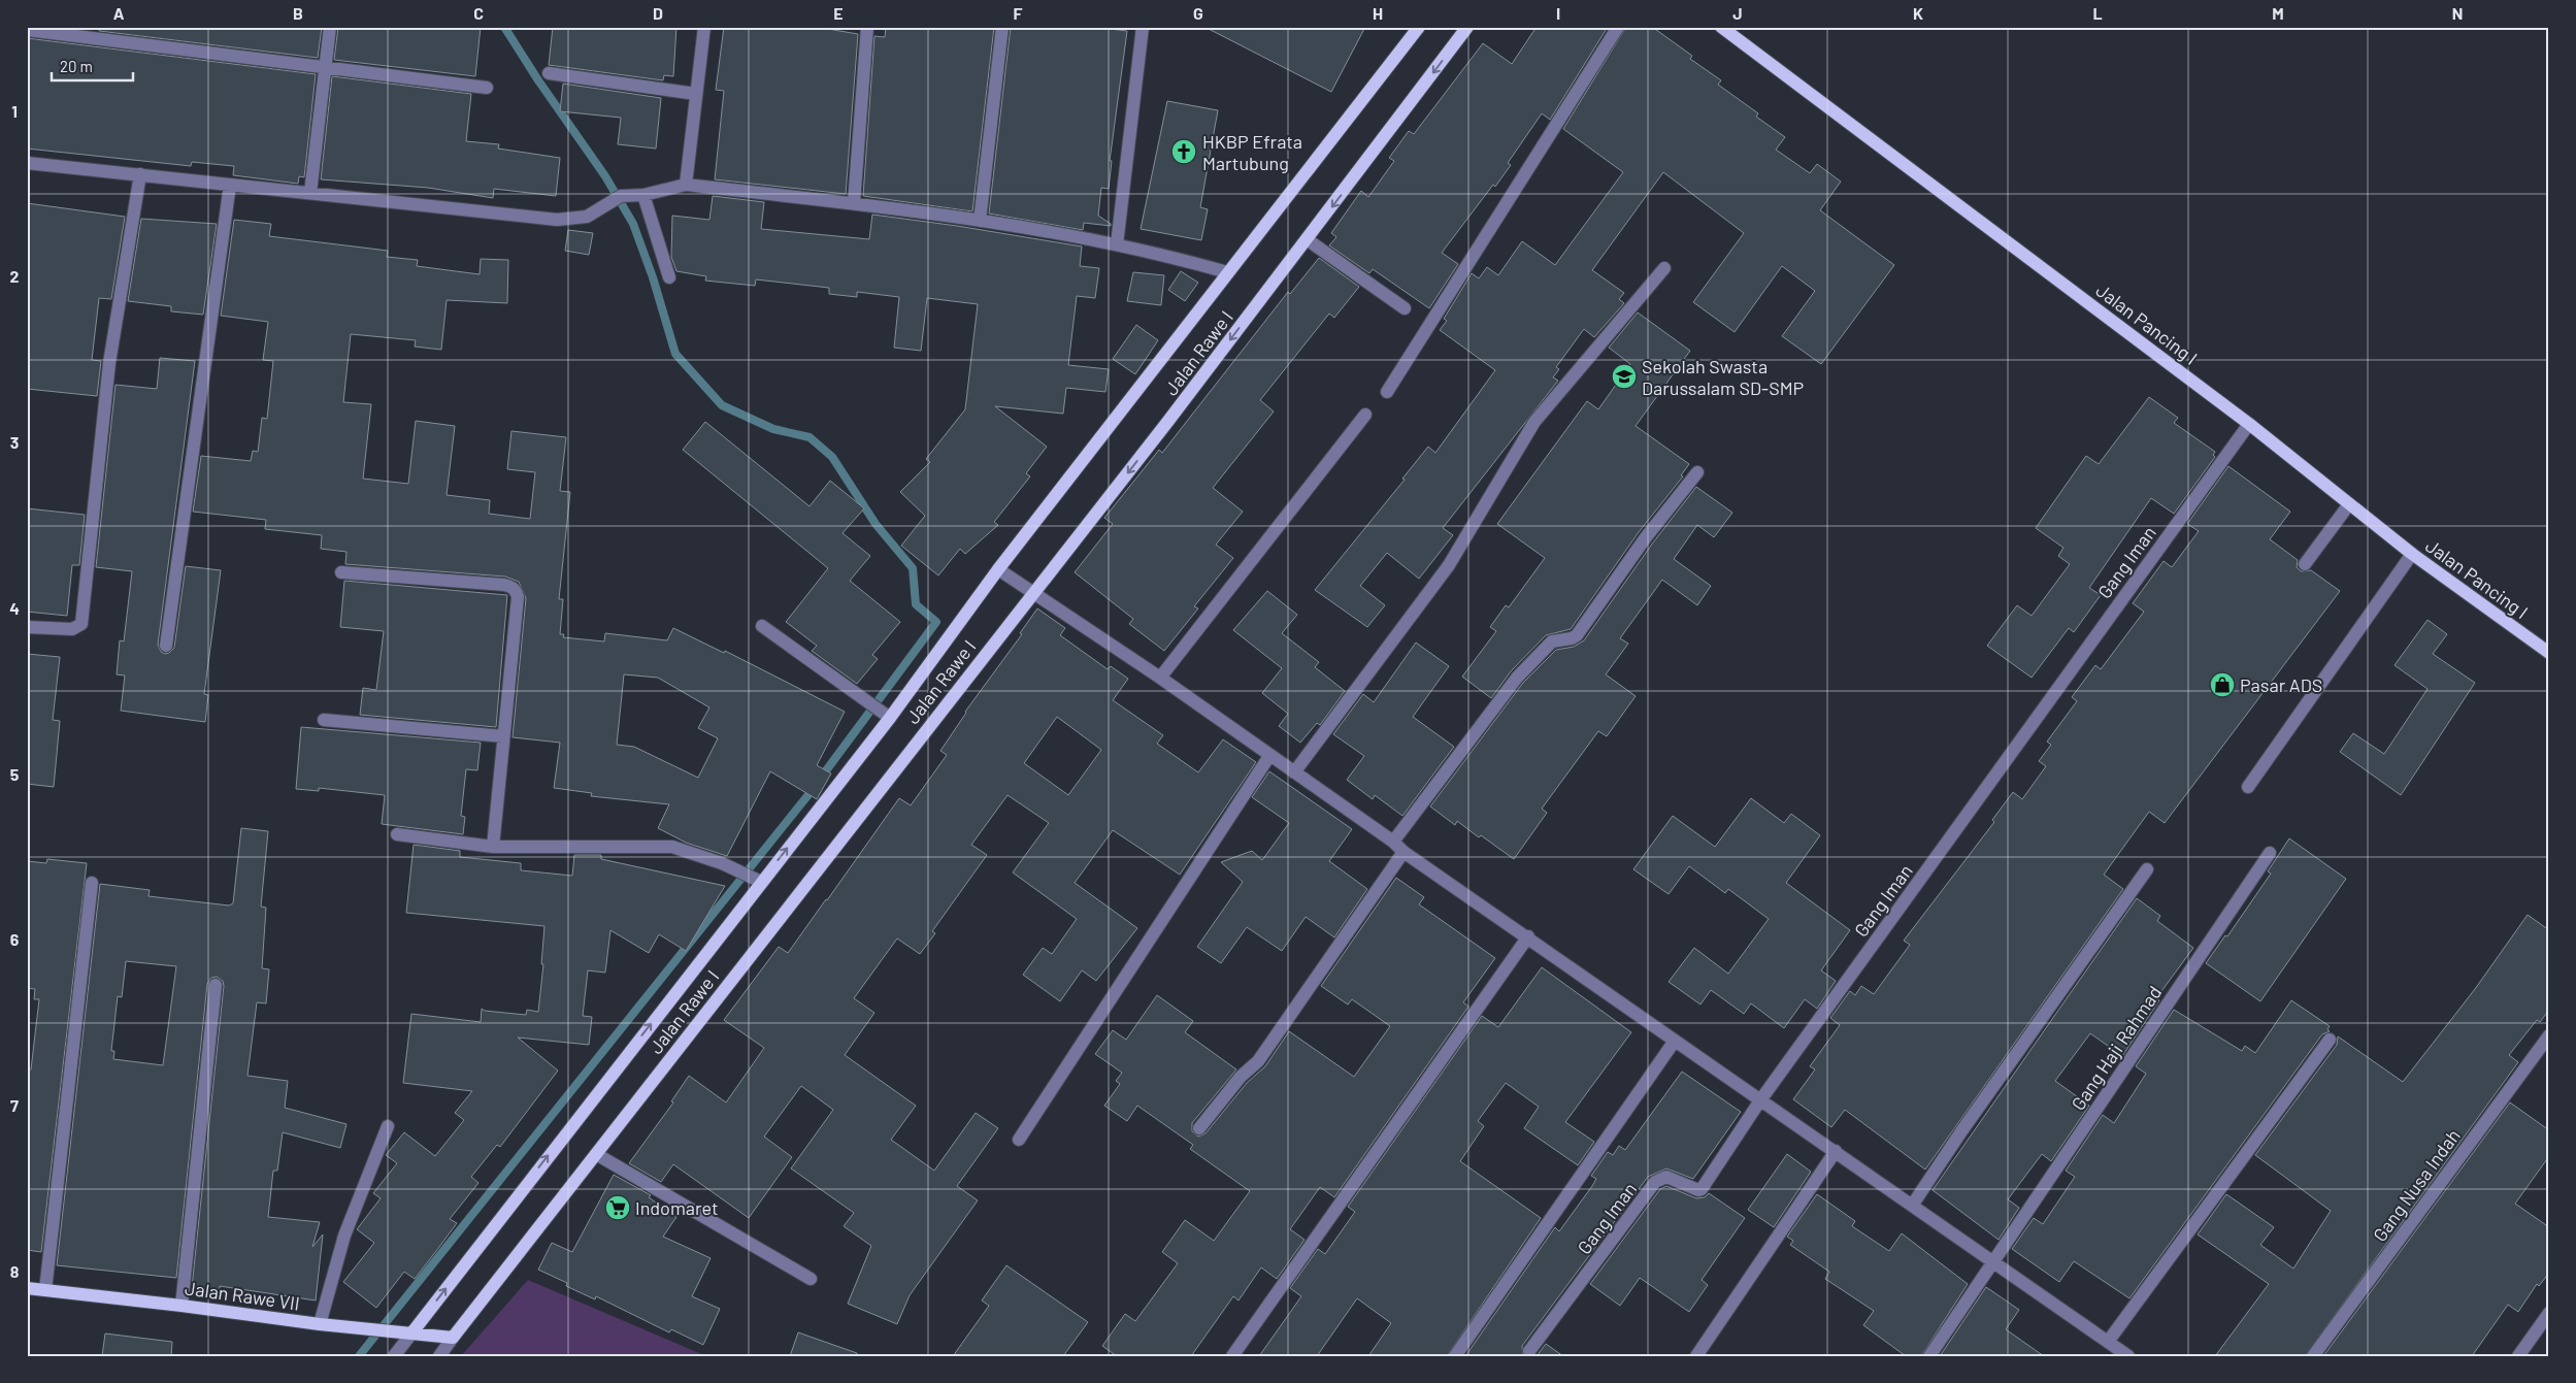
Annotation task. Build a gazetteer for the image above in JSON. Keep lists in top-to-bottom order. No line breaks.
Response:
{"streets":{"main road":["Jalan Pancing I","Jalan Rawe I","Jalan Rawe VII"],"street":["Gang Iman","Gang Haji Rahmad","Gang Nusa Indah"]},"crossings":[["Jalan Pancing I","Gang Iman"],["Jalan Rawe I","Jalan Rawe VII"]],"places":{"church":["HKBP Efrata Martubung"],"school or university":["Sekolah Swasta Darussalam SD-SMP"],"shop":["Pasar ADS"],"supermarket":["Indomaret"]},"scale_bar":"20 m","grid":{"columns":["A","B","C","D","E","F","G","H","I","J","K","L","M","N"],"rows":["1","2","3","4","5","6","7","8"]}}
